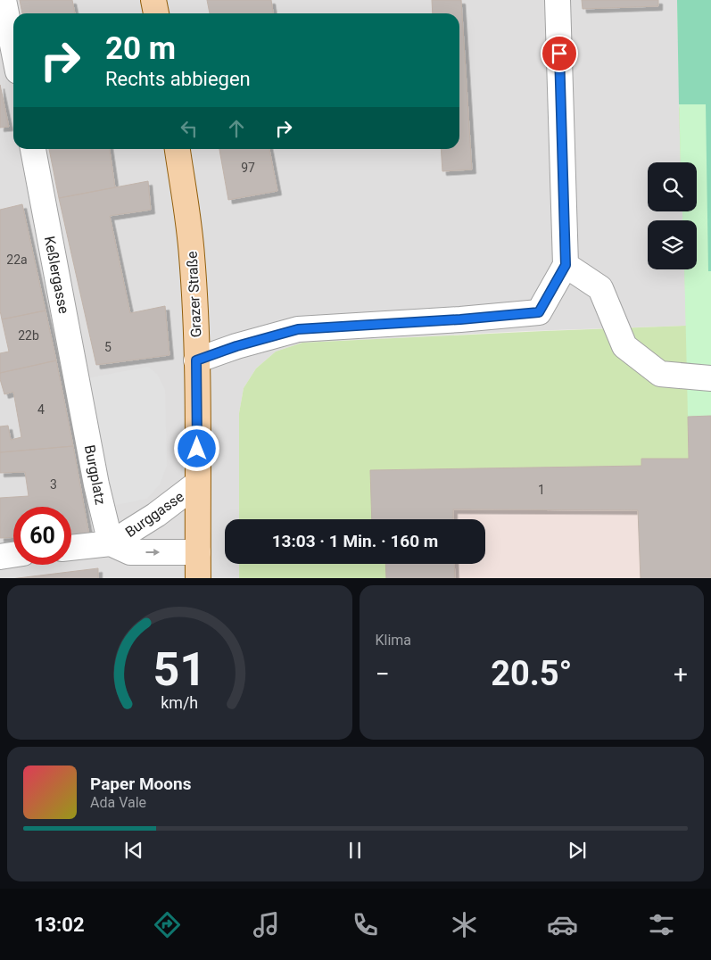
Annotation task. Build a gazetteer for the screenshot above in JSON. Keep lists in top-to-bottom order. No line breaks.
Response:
{"streets":{"main road":["Grazer Straße"],"street":["Keßlergasse","Burgplatz","Burggasse"]},"crossings":[["Keßlergasse","Burgplatz"],["Grazer Straße","Burggasse"],["Burgplatz","Burggasse"]],"one_way":["Burggasse"],"house_numbers":["97","22a","22b","5","4","3","1"],"page":{"turn":["20 m","Rechts abbiegen"],"limit":"60","trip":"13:03 · 1 Min. · 160 m","tile":"Klima","heat":["−","20.5°","+"],"song":["Paper Moons","Ada Vale"],"tabs":"13:02","gauge":["51","km/h"]}}
